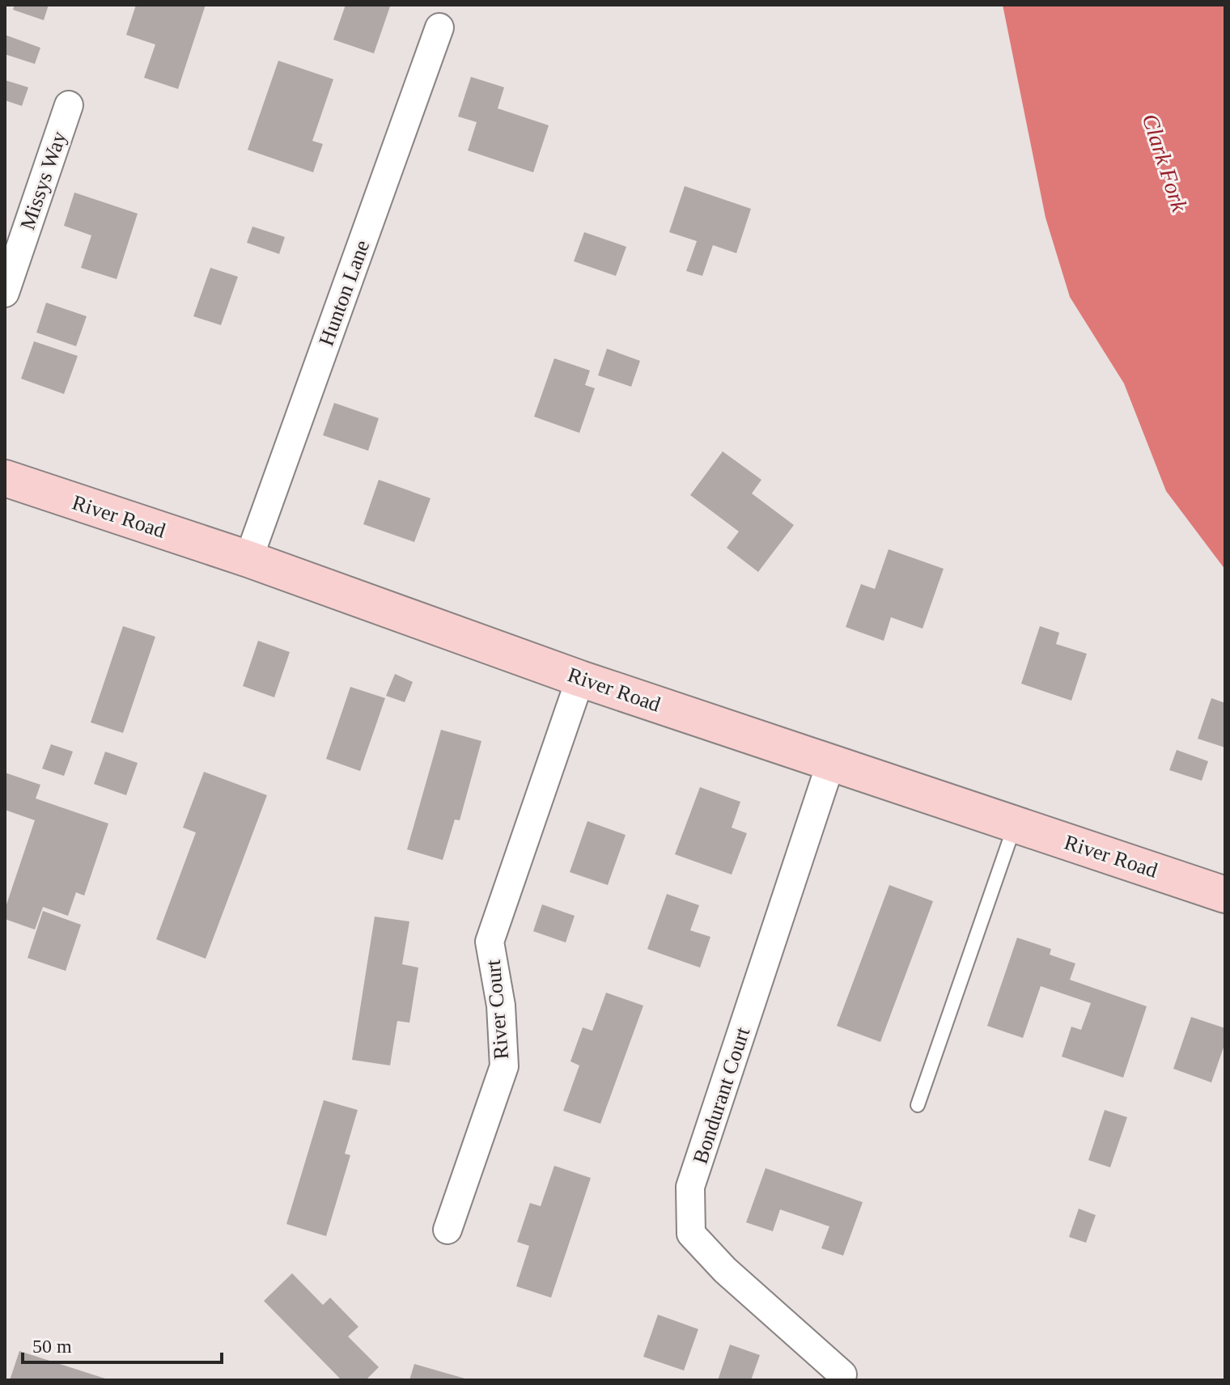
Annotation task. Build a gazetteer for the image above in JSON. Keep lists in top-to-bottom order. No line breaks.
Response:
{"streets":{"street":["Missys Way","Hunton Lane","River Road","River Court","Bondurant Court"]},"crossings":[["Hunton Lane","River Road"],["River Road","River Court"],["River Road","Bondurant Court"]],"water":["Clark Fork"],"scale_bar":"50 m"}
